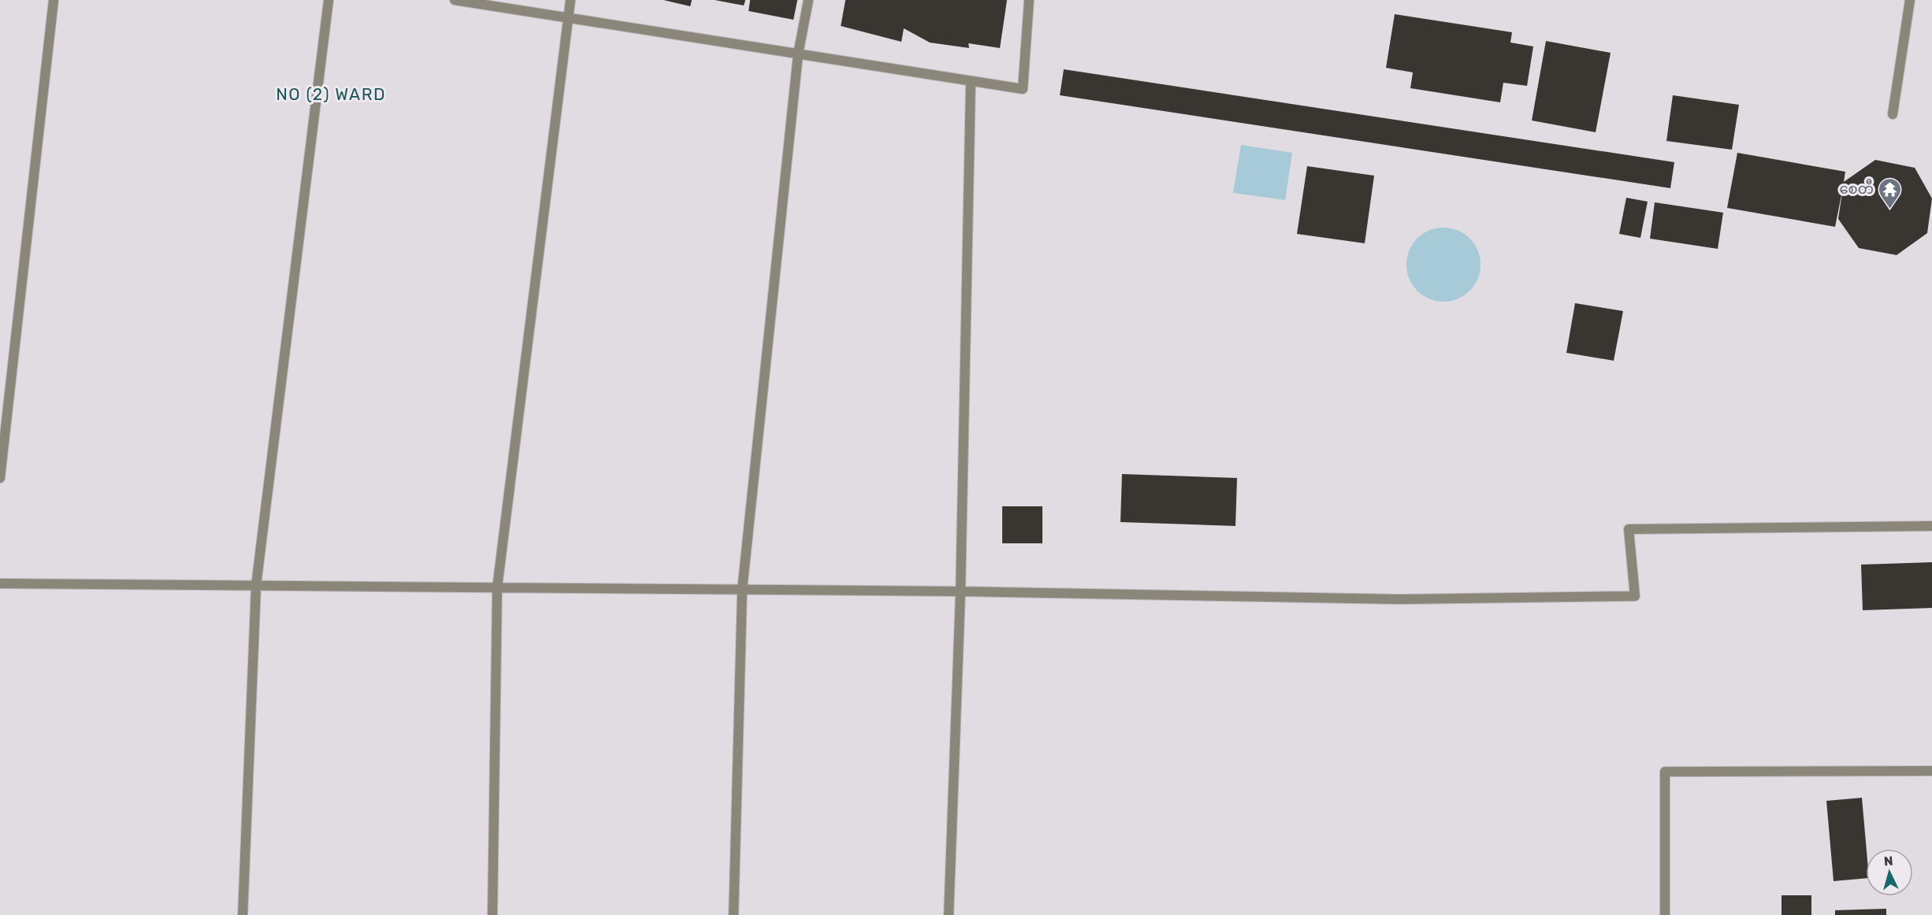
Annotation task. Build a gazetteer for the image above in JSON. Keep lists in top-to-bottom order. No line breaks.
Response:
{"districts":["NO (2) WARD"],"places":{"temple":["စေတီ"]},"north":"top"}
